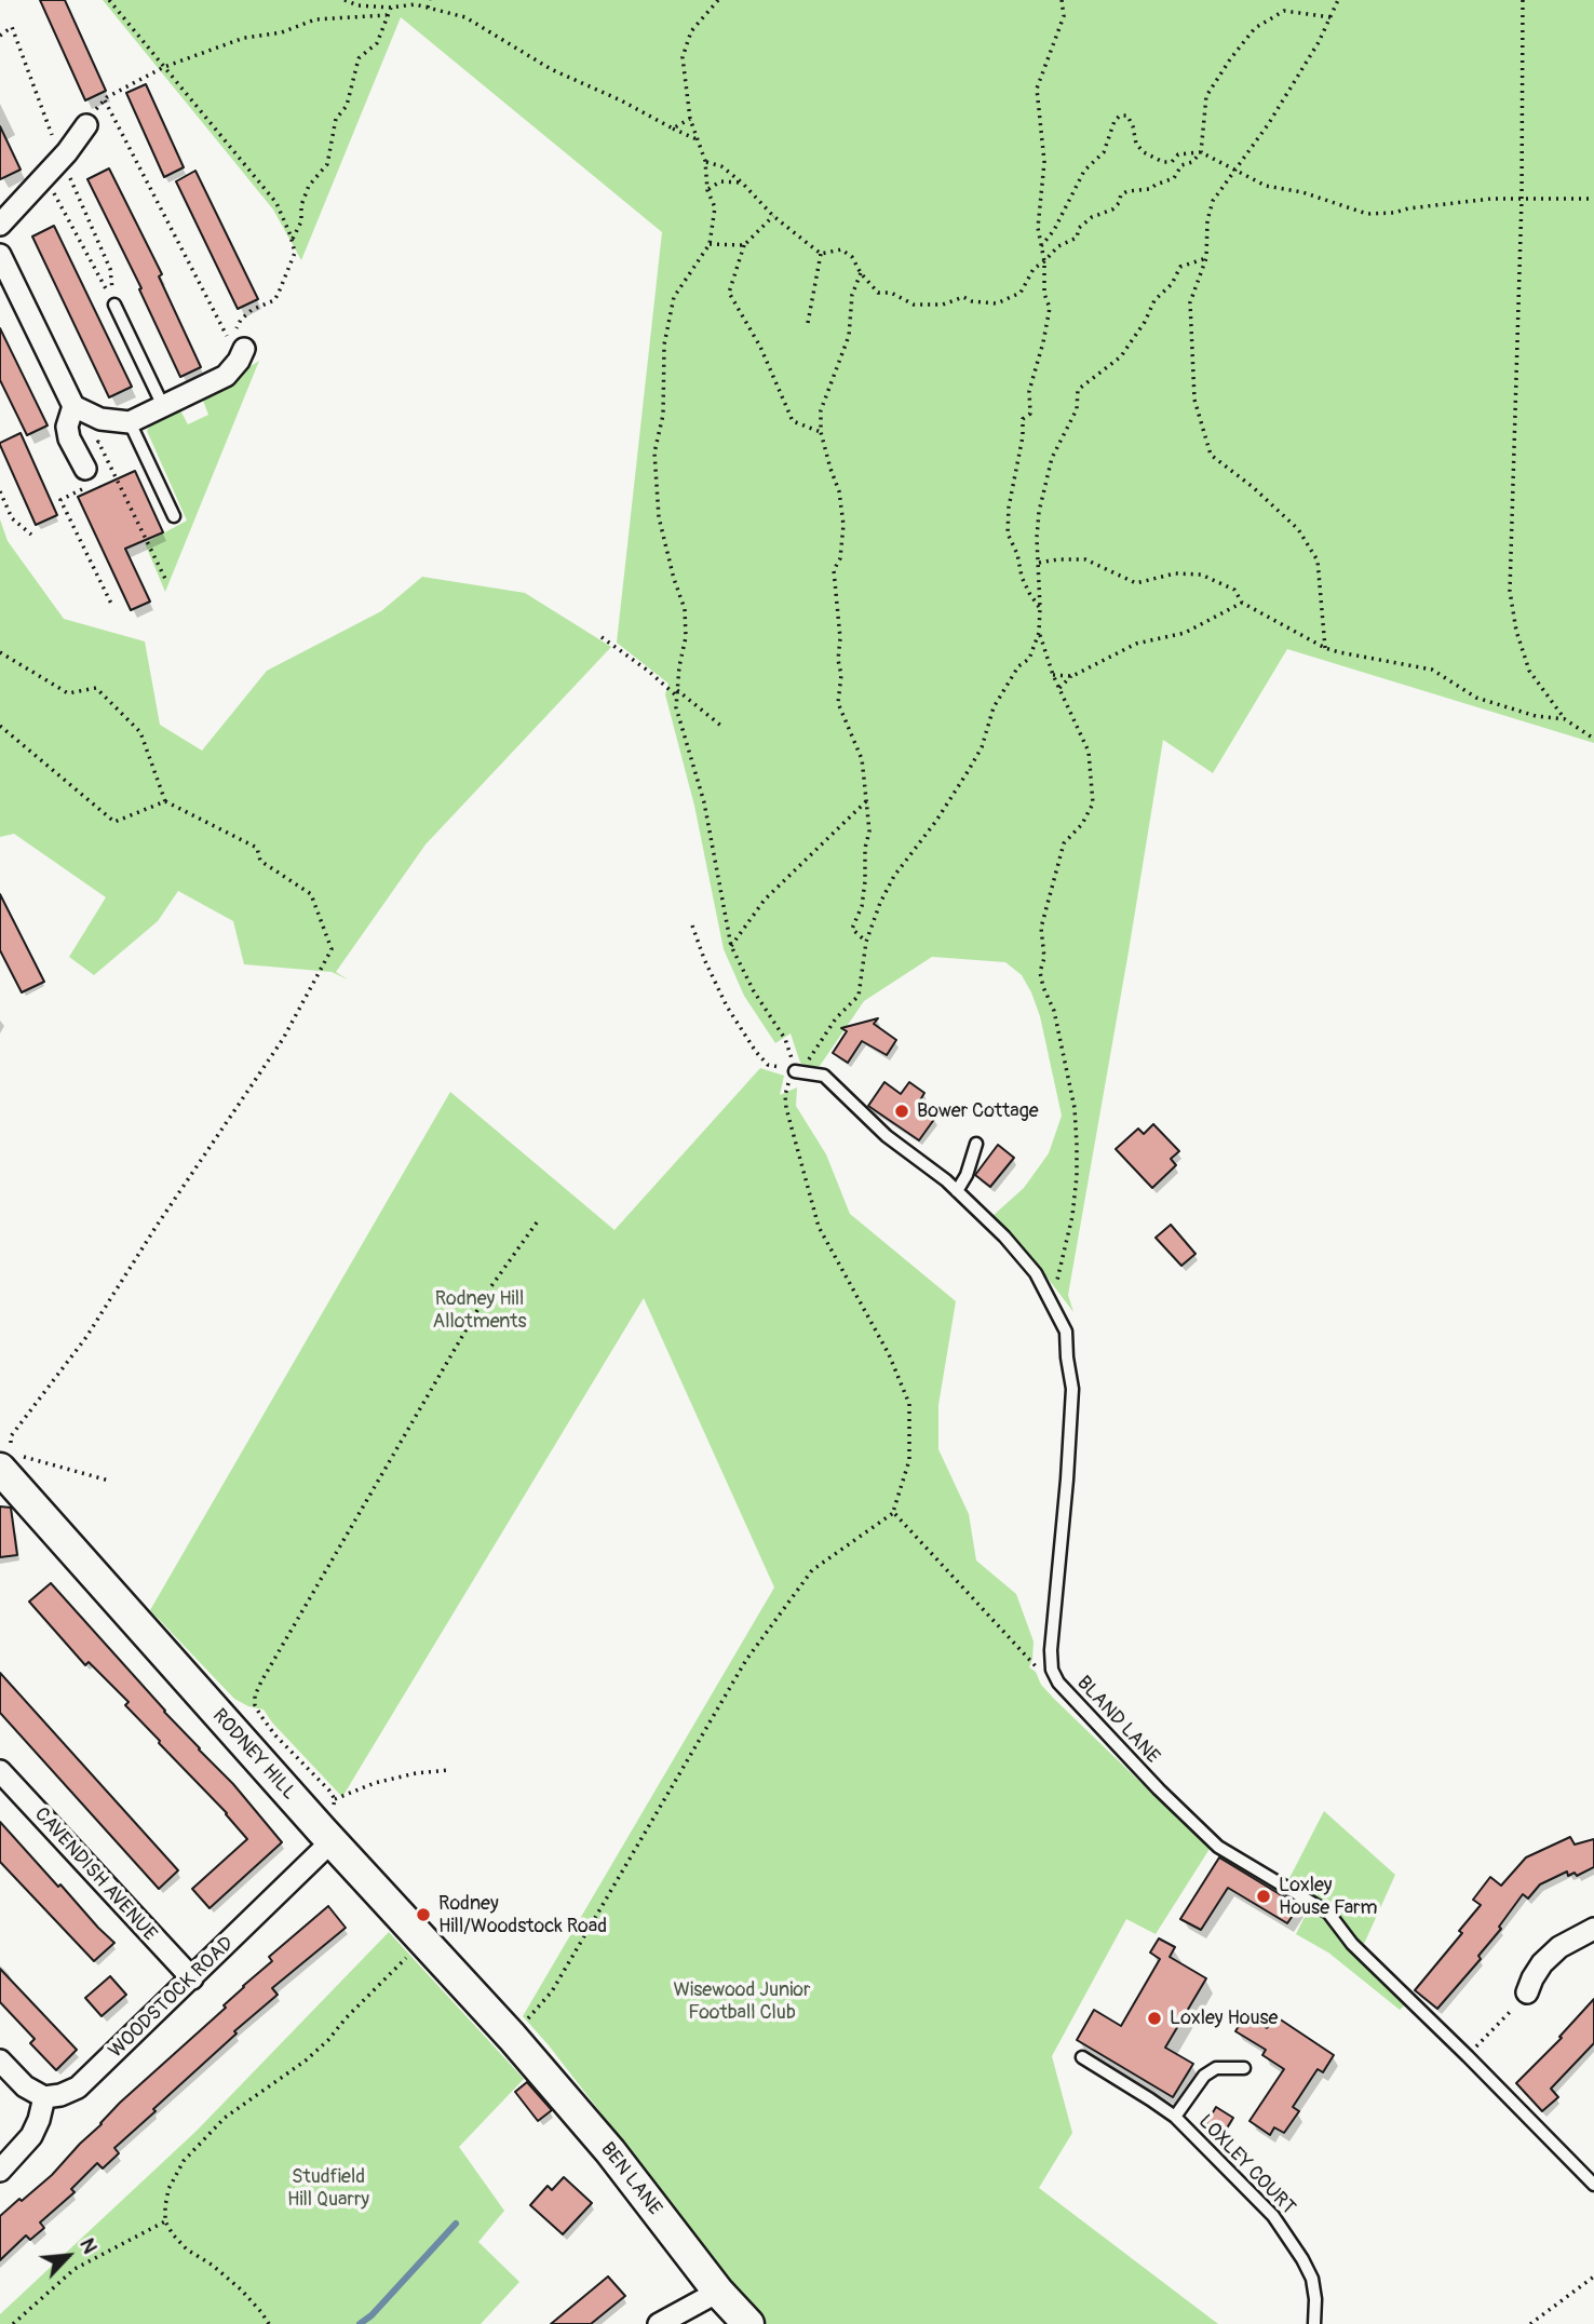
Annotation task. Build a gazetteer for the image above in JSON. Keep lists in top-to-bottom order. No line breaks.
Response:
{"streets":{"street":["RODNEY HILL","CAVENDISH AVENUE","WOODSTOCK ROAD","BEN LANE"],"lane":["BLAND LANE","LOXLEY COURT"]},"crossings":[["RODNEY HILL","WOODSTOCK ROAD"],["RODNEY HILL","BEN LANE"],["CAVENDISH AVENUE","WOODSTOCK ROAD"]],"parks":["Rodney Hill Allotments","Wisewood Junior Football Club","Studfield Hill Quarry"],"places":["Bower Cottage","Loxley House Farm","Rodney Hill/Woodstock Road","Loxley House"],"north":"top right"}
